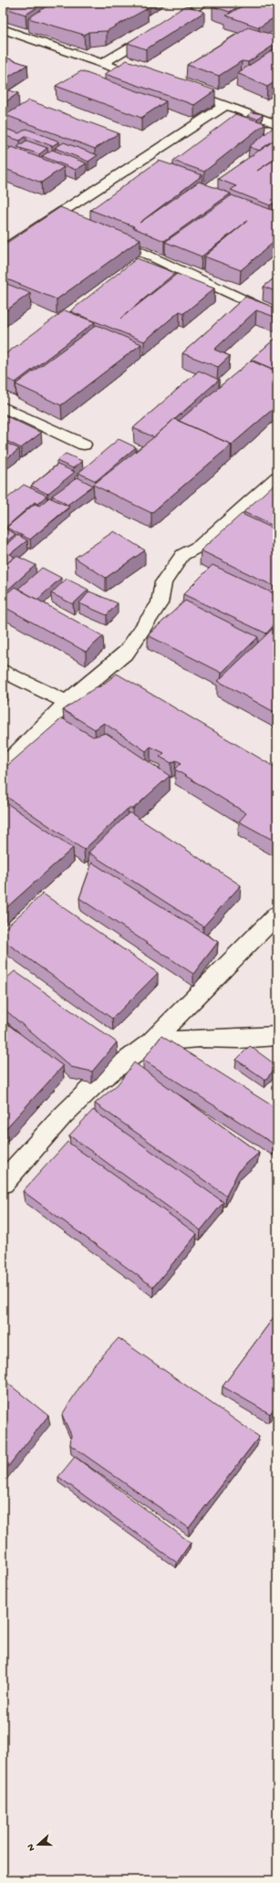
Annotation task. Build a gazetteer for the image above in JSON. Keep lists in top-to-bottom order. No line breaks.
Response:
{"north":"left"}
